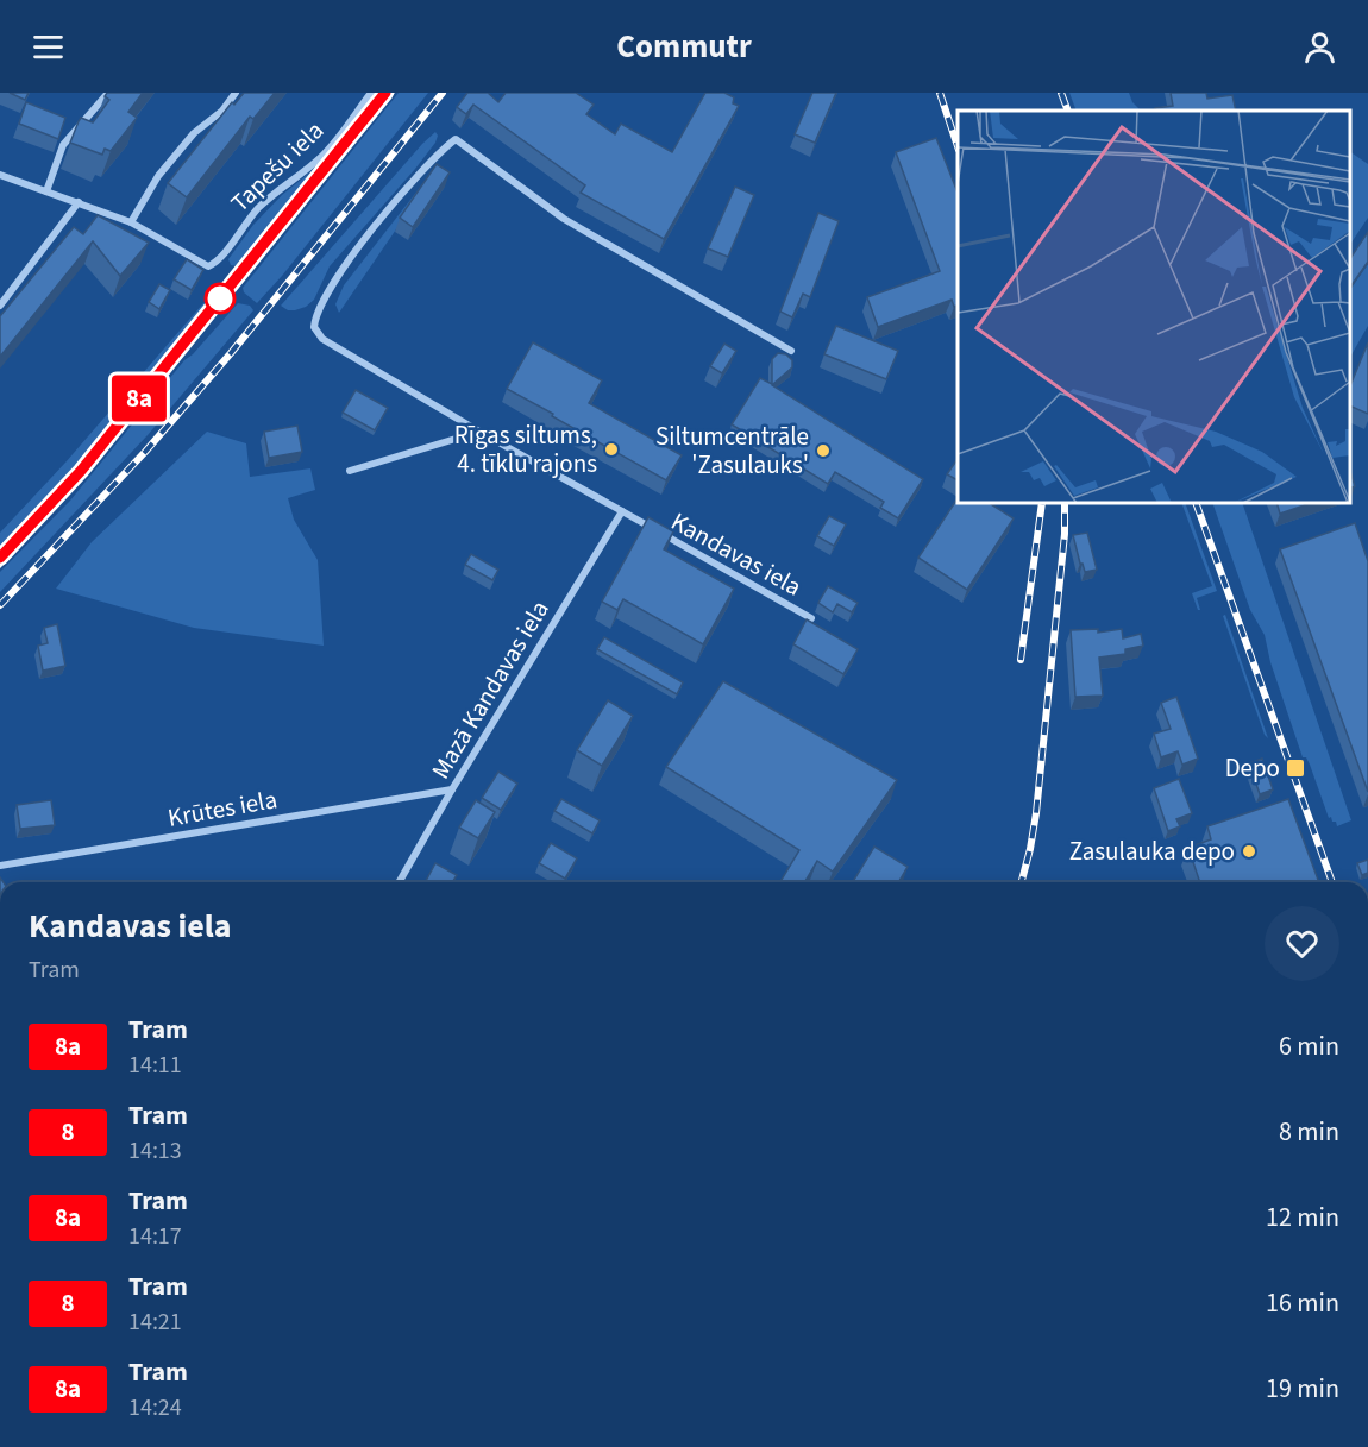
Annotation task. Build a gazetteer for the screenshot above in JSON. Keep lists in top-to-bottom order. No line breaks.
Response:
{"streets":{"street":["Tapešu iela","Kandavas iela","Mazā Kandavas iela","Krūtes iela"]},"crossings":[["Kandavas iela","Mazā Kandavas iela"],["Mazā Kandavas iela","Krūtes iela"]],"places":{"other":["Rīgas siltums, 4. tīklu rajons","Siltumcentrāle 'Zasulauks'","Zasulauka depo"],"transit":["Depo"]},"lines":["tram line 8a"],"page":{"header":"Commutr","on_map":"8a","heading":["Kandavas iela","Tram"],"list":[{"mark":"8a","name":"Tram","note":"14:11","value":"6 min"},{"mark":"8","name":"Tram","note":"14:13","value":"8 min"},{"mark":"8a","name":"Tram","note":"14:17","value":"12 min"},{"mark":"8","name":"Tram","note":"14:21","value":"16 min"},{"mark":"8a","name":"Tram","note":"14:24","value":"19 min"}]}}
